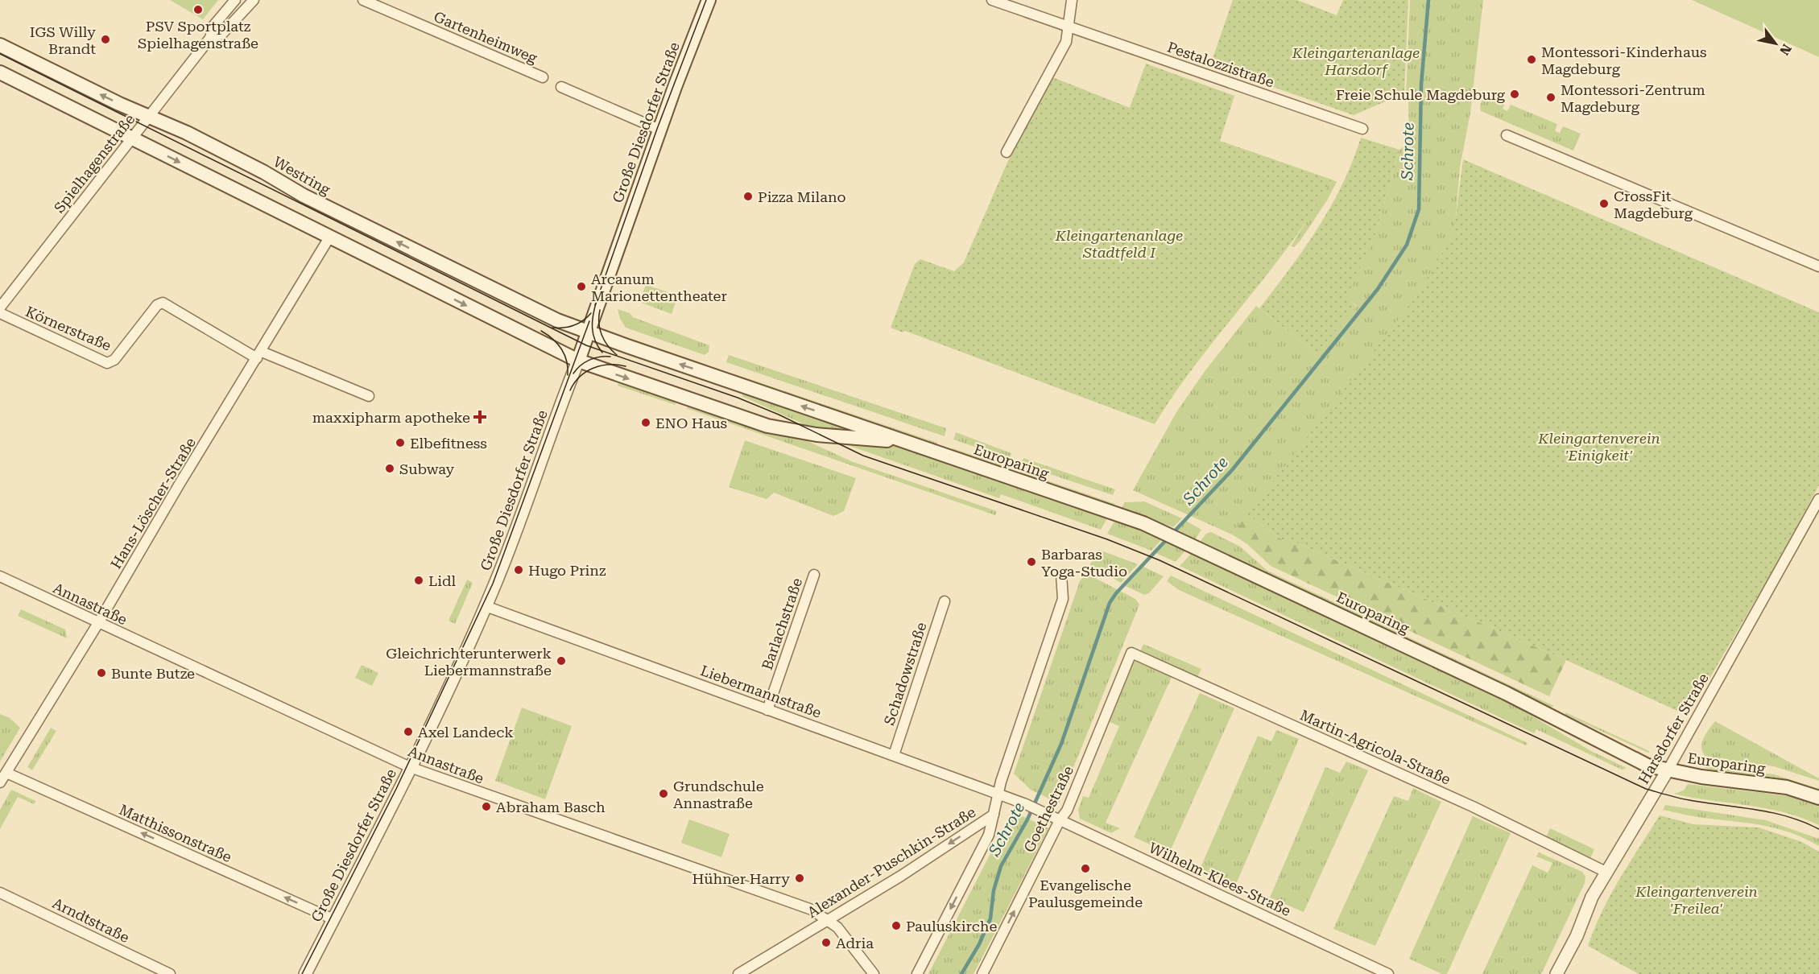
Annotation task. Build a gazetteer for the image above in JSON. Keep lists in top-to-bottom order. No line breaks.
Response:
{"streets":{"main road":["Große Diesdorfer Straße","Westring","Europaring"],"street":["Gartenheimweg","Pestalozzistraße","Spielhagenstraße","Körnerstraße","Hans-Löscher-Straße","Annastraße","Barlachstraße","Schadowstraße","Liebermannstraße","Harsdorfer Straße","Martin-Agricola-Straße","Goethestraße","Matthissonstraße","Alexander-Puschkin-Straße","Wilhelm-Klees-Straße","Arndtstraße"]},"crossings":[["Große Diesdorfer Straße","Westring"],["Große Diesdorfer Straße","Europaring"],["Große Diesdorfer Straße","Annastraße"],["Große Diesdorfer Straße","Liebermannstraße"],["Große Diesdorfer Straße","Matthissonstraße"],["Spielhagenstraße","Westring"],["Westring","Europaring"],["Körnerstraße","Hans-Löscher-Straße"],["Europaring","Harsdorfer Straße"],["Hans-Löscher-Straße","Annastraße"],["Hans-Löscher-Straße","Matthissonstraße"],["Annastraße","Alexander-Puschkin-Straße"],["Barlachstraße","Liebermannstraße"],["Schadowstraße","Liebermannstraße"],["Liebermannstraße","Alexander-Puschkin-Straße"],["Liebermannstraße","Wilhelm-Klees-Straße"],["Harsdorfer Straße","Martin-Agricola-Straße"],["Martin-Agricola-Straße","Goethestraße"],["Goethestraße","Wilhelm-Klees-Straße"]],"one_way":["Matthissonstraße","Alexander-Puschkin-Straße"],"water":["Schrote"],"parks":["Kleingartenanlage Harsdorf","Kleingartenanlage Stadtfeld I","Kleingartenverein 'Einigkeit'","Kleingartenverein 'Freilea'"],"places":{"other":["PSV Sportplatz Spielhagenstraße","IGS Willy Brandt","Montessori-Kinderhaus Magdeburg","Freie Schule Magdeburg","Montessori-Zentrum Magdeburg","Pizza Milano","CrossFit Magdeburg","Arcanum Marionettentheater","ENO Haus","Elbefitness","Subway","Barbaras Yoga-Studio","Hugo Prinz","Lidl","Gleichrichterunterwerk Liebermannstraße","Bunte Butze","Axel Landeck","Grundschule Annastraße","Abraham Basch","Evangelische Paulusgemeinde","Hühner Harry","Pauluskirche","Adria"],"health":["maxxipharm apotheke"]},"north":"bottom right"}
